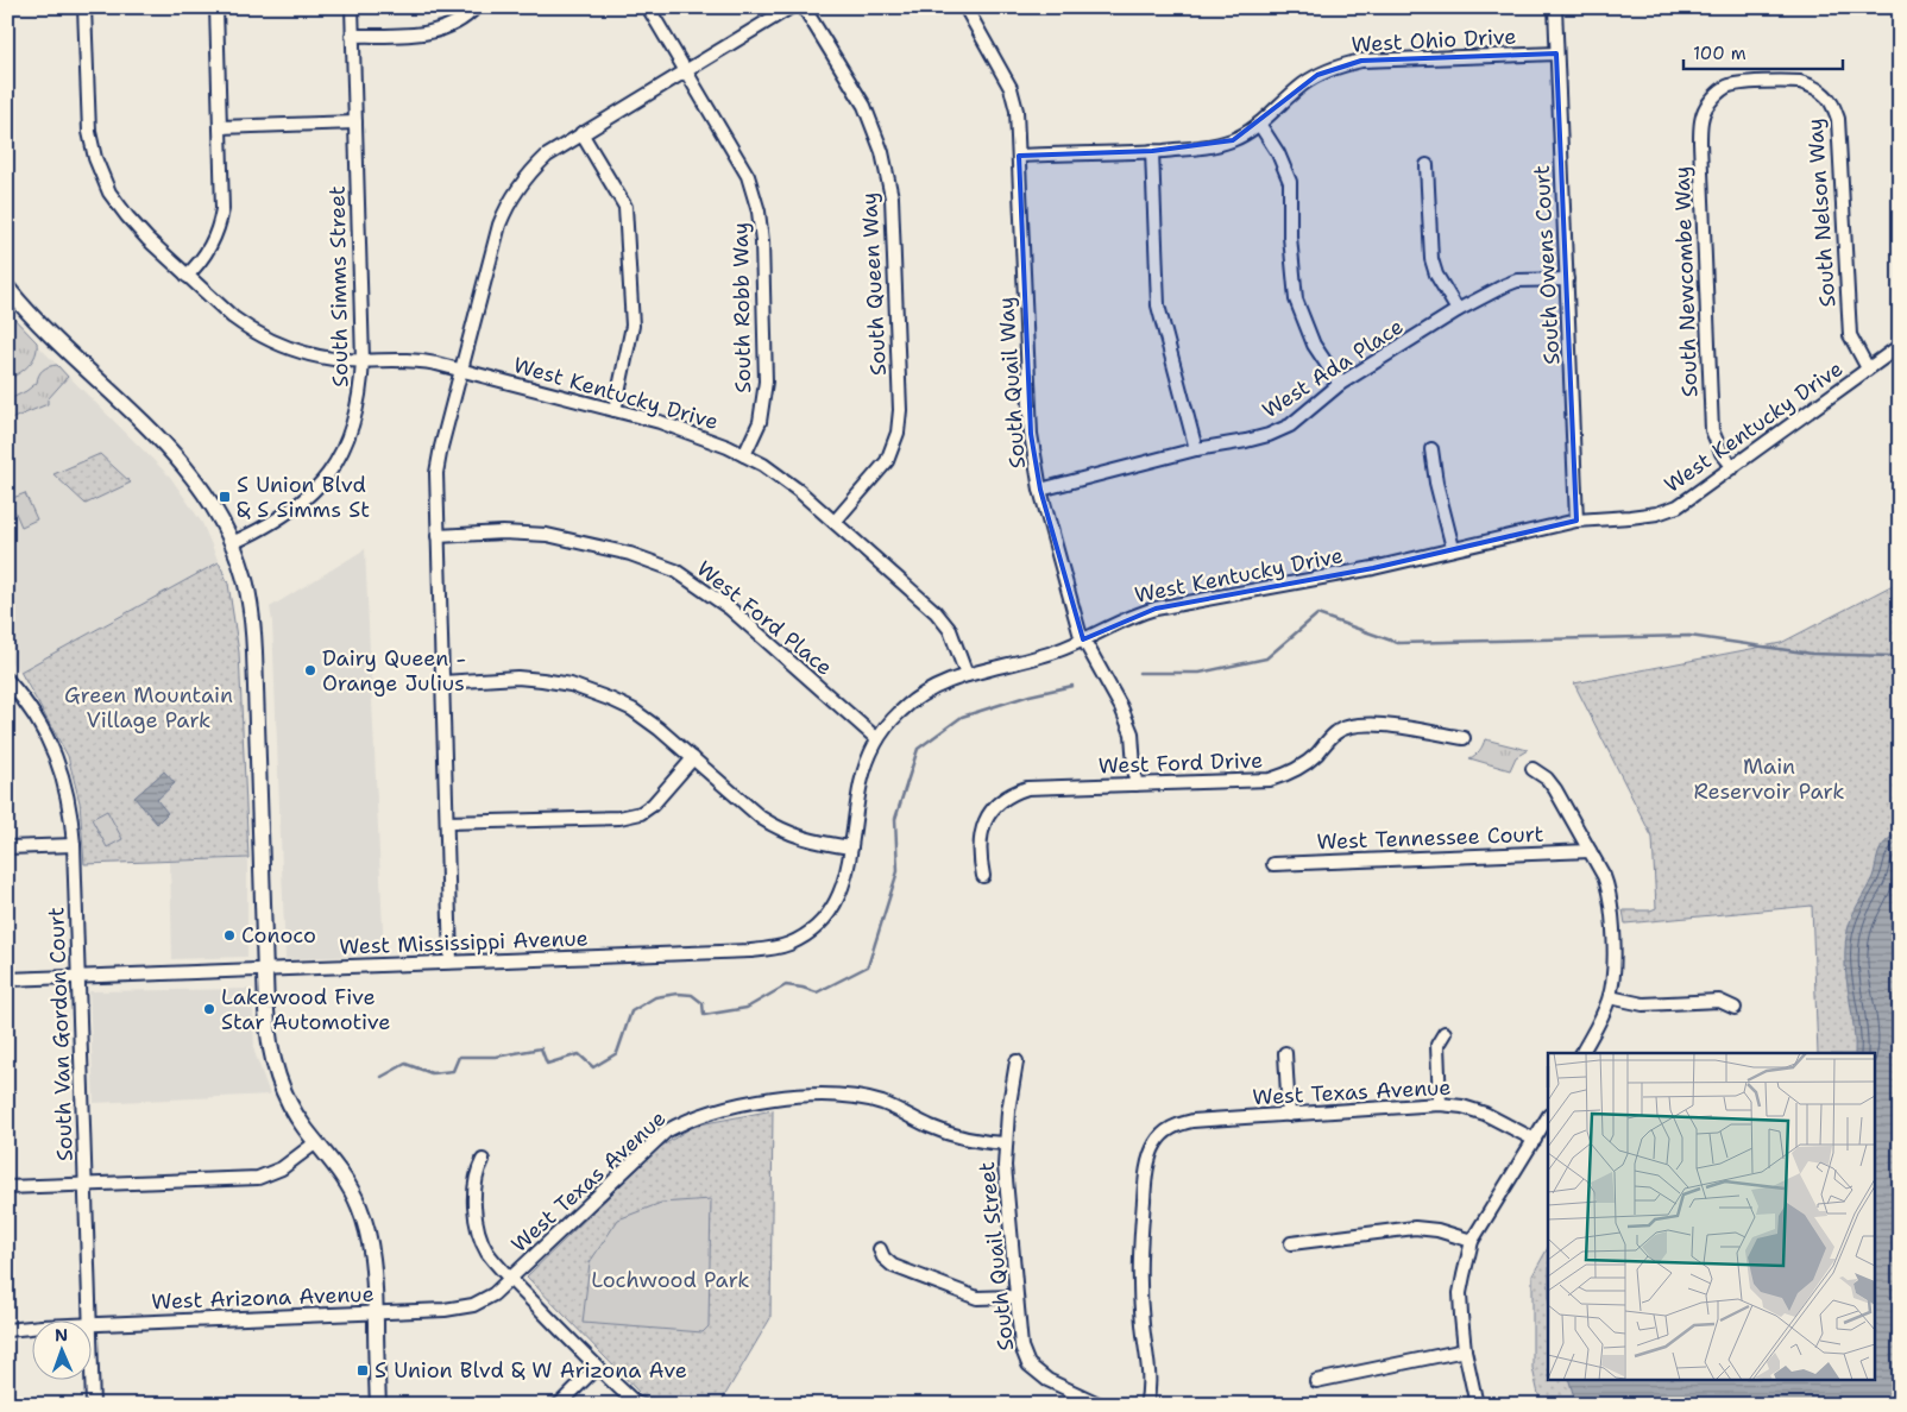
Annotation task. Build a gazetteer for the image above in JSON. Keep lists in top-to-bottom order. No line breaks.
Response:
{"streets":{"street":["West Ohio Drive","South Nelson Way","South Owens Court","South Newcombe Way","South Queen Way","South Simms Street","South Robb Way","West Ada Place","South Quail Way","West Kentucky Drive","West Ford Place","West Ford Drive","West Tennessee Court","West Mississippi Avenue","South Van Gordon Court","West Texas Avenue","South Quail Street","West Arizona Avenue"]},"crossings":[["West Ohio Drive","South Owens Court"],["West Ohio Drive","South Quail Way"],["South Nelson Way","South Newcombe Way"],["South Nelson Way","West Kentucky Drive"],["South Owens Court","West Ada Place"],["South Owens Court","West Kentucky Drive"],["South Newcombe Way","West Kentucky Drive"],["South Queen Way","West Kentucky Drive"],["South Simms Street","West Kentucky Drive"],["South Robb Way","West Kentucky Drive"],["West Ada Place","South Quail Way"],["South Quail Way","West Kentucky Drive"],["South Quail Way","West Ford Drive"],["West Mississippi Avenue","South Van Gordon Court"],["West Texas Avenue","South Quail Street"],["West Texas Avenue","West Arizona Avenue"]],"parks":["Green Mountain Village Park","Main Reservoir Park","Lochwood Park"],"places":{"transit":["S Union Blvd & S Simms St","S Union Blvd & W Arizona Ave"],"other":["Dairy Queen - Orange Julius","Conoco","Lakewood Five Star Automotive"]},"scale_bar":"100 m","north":"top"}
